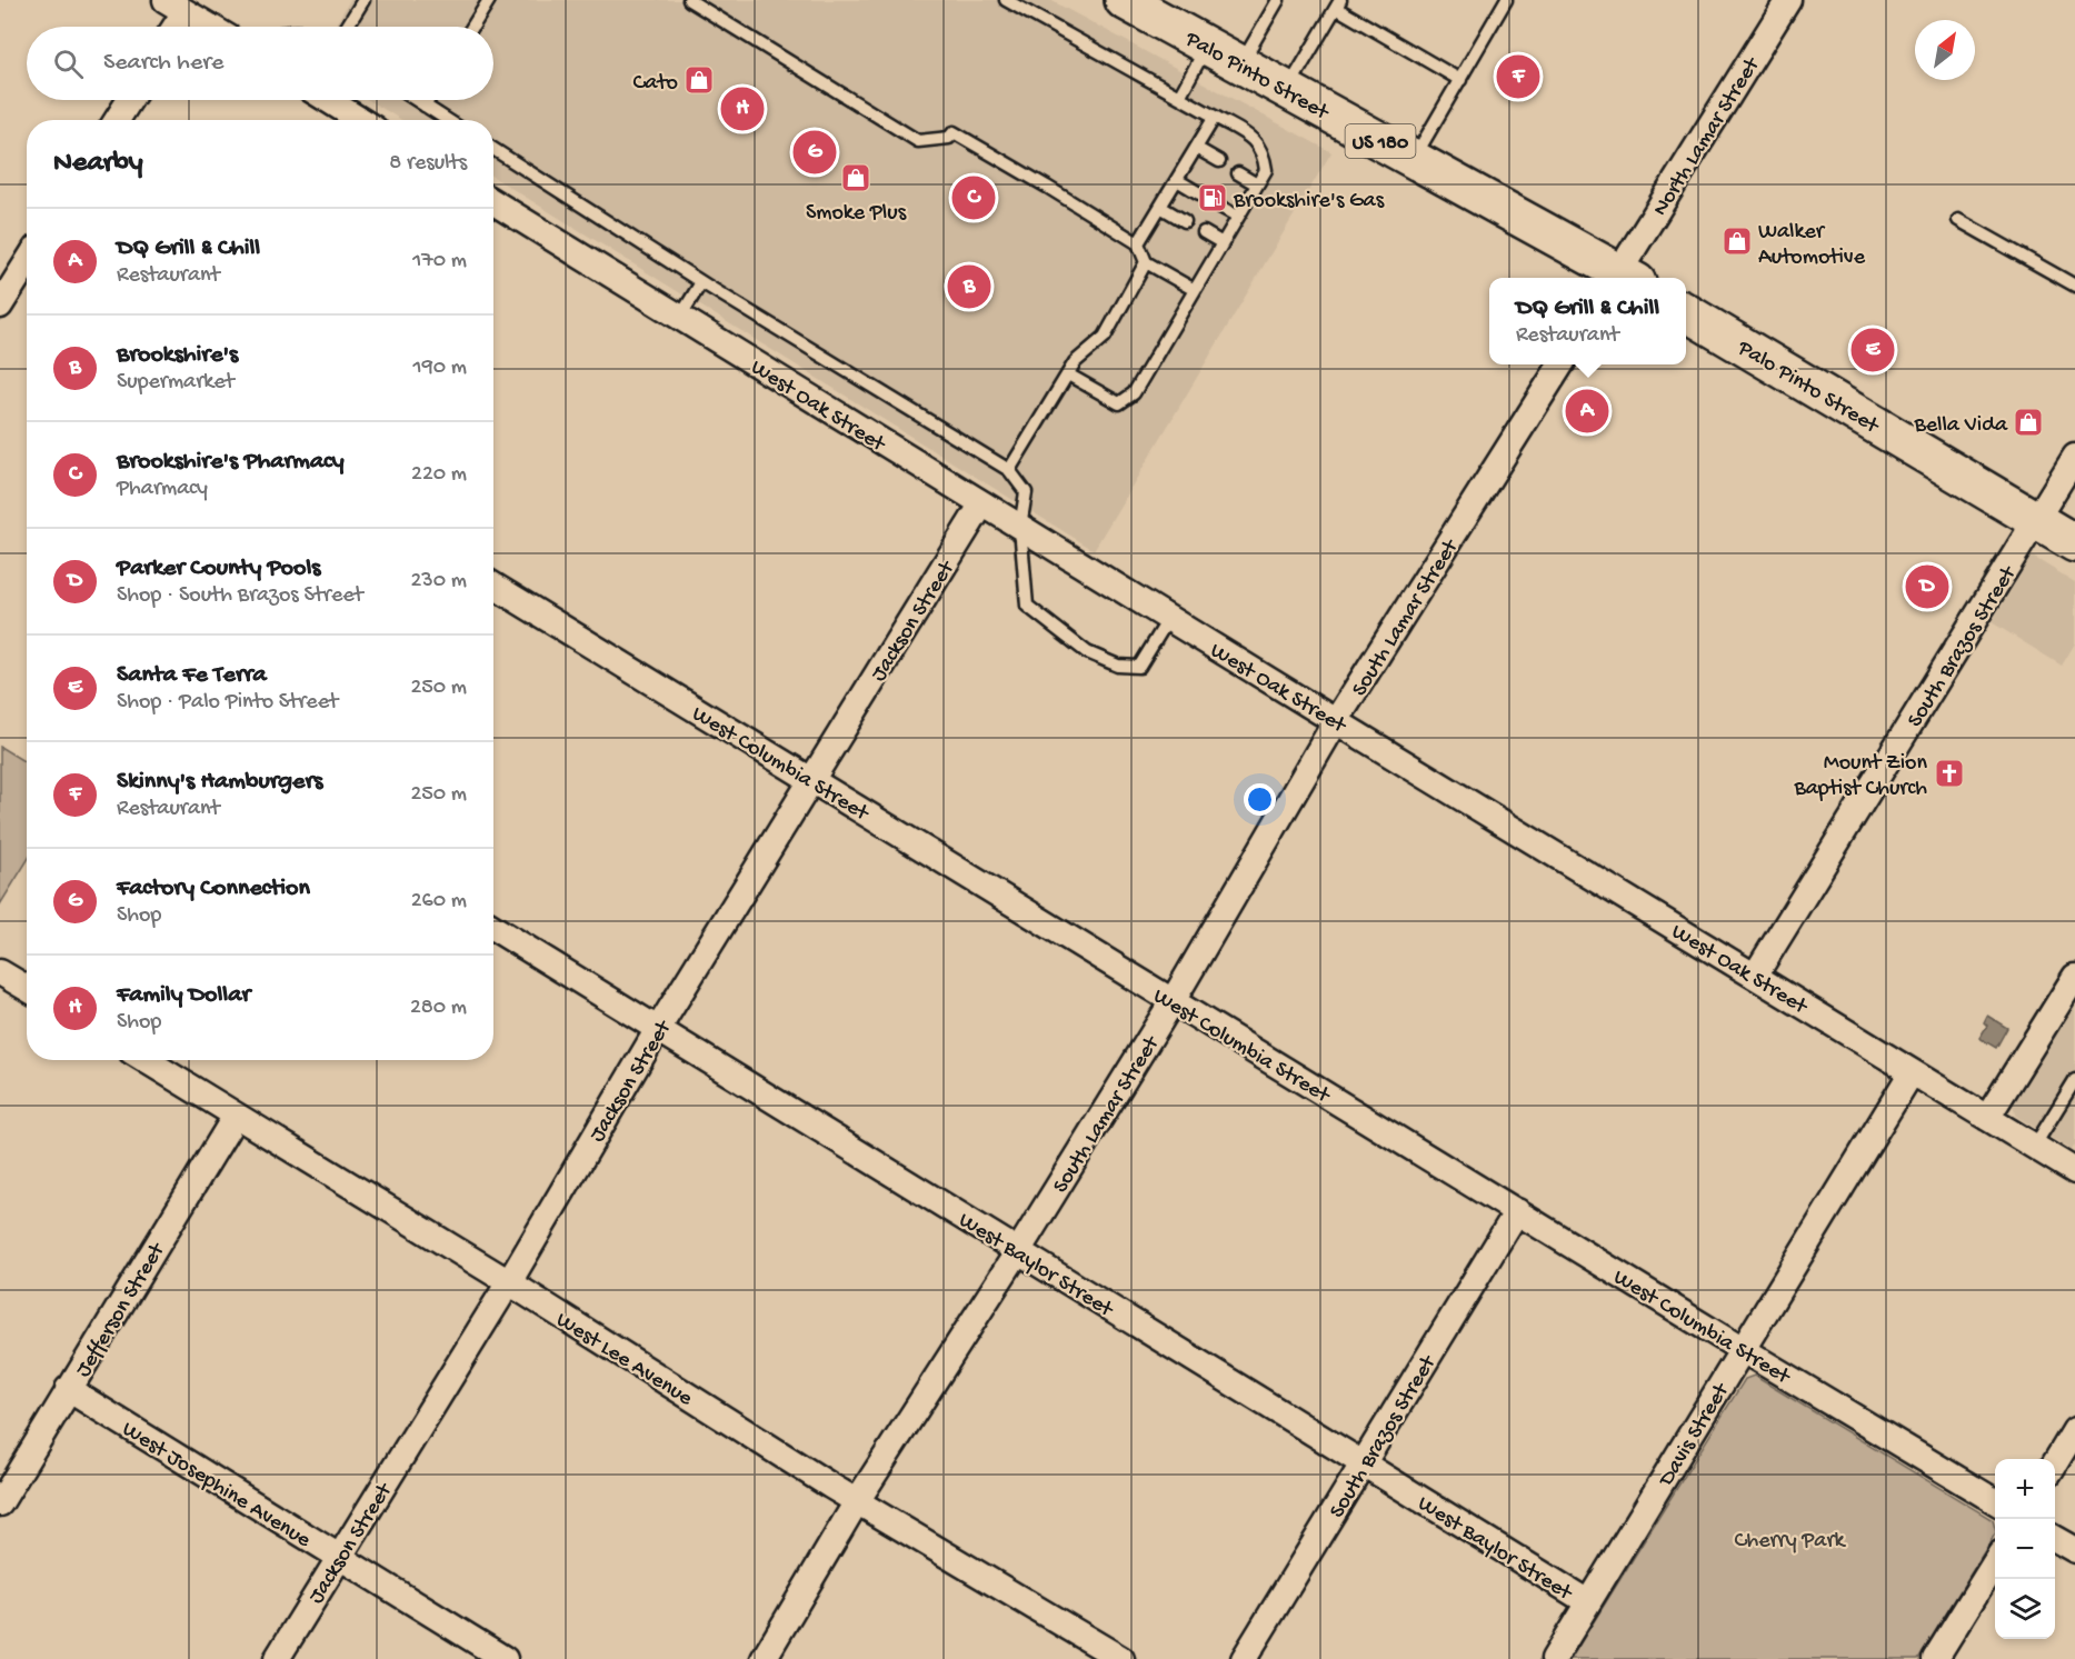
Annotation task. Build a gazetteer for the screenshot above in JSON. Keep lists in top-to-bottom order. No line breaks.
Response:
{"streets":{"main road":["Palo Pinto Street","US 180"],"street":["North Lamar Street","West Oak Street","South Lamar Street","Jackson Street","South Brazos Street","West Columbia Street","West Baylor Street","Jefferson Street","West Lee Avenue","Davis Street","West Josephine Avenue"]},"crossings":[["Palo Pinto Street","South Brazos Street"],["West Oak Street","South Lamar Street"],["West Oak Street","Jackson Street"],["West Oak Street","South Brazos Street"],["West Oak Street","Davis Street"],["South Lamar Street","West Columbia Street"],["South Lamar Street","West Baylor Street"],["South Lamar Street","West Lee Avenue"],["Jackson Street","West Columbia Street"],["Jackson Street","West Baylor Street"],["Jackson Street","West Lee Avenue"],["Jackson Street","West Josephine Avenue"],["South Brazos Street","West Columbia Street"],["South Brazos Street","West Baylor Street"],["West Columbia Street","Davis Street"],["West Baylor Street","Davis Street"],["Jefferson Street","West Lee Avenue"],["Jefferson Street","West Josephine Avenue"]],"parks":["Cherry Park"],"places":{"shop":["Cato","Smoke Plus","Walker Automotive","Bella Vida"],"fuel station":["Brookshire's Gas"],"church":["Mount Zion Baptist Church"]},"north":"top right","page":{"search":"Search here","pins":["F","H","G","C","B","E","A","D"],"heading":["Nearby","8 results"],"list":[{"mark":"A","name":"DQ Grill & Chill","note":"Restaurant","value":"170 m"},{"mark":"B","name":"Brookshire's","note":"Supermarket","value":"190 m"},{"mark":"C","name":"Brookshire's Pharmacy","note":"Pharmacy","value":"220 m"},{"mark":"D","name":"Parker County Pools","note":"Shop · South Brazos Street","value":"230 m"},{"mark":"E","name":"Santa Fe Terra","note":"Shop · Palo Pinto Street","value":"250 m"},{"mark":"F","name":"Skinny's Hamburgers","note":"Restaurant","value":"250 m"},{"mark":"G","name":"Factory Connection","note":"Shop","value":"260 m"},{"mark":"H","name":"Family Dollar","note":"Shop","value":"280 m"}],"popup":["DQ Grill & Chill","Restaurant"],"map_buttons":["+","−"]}}
